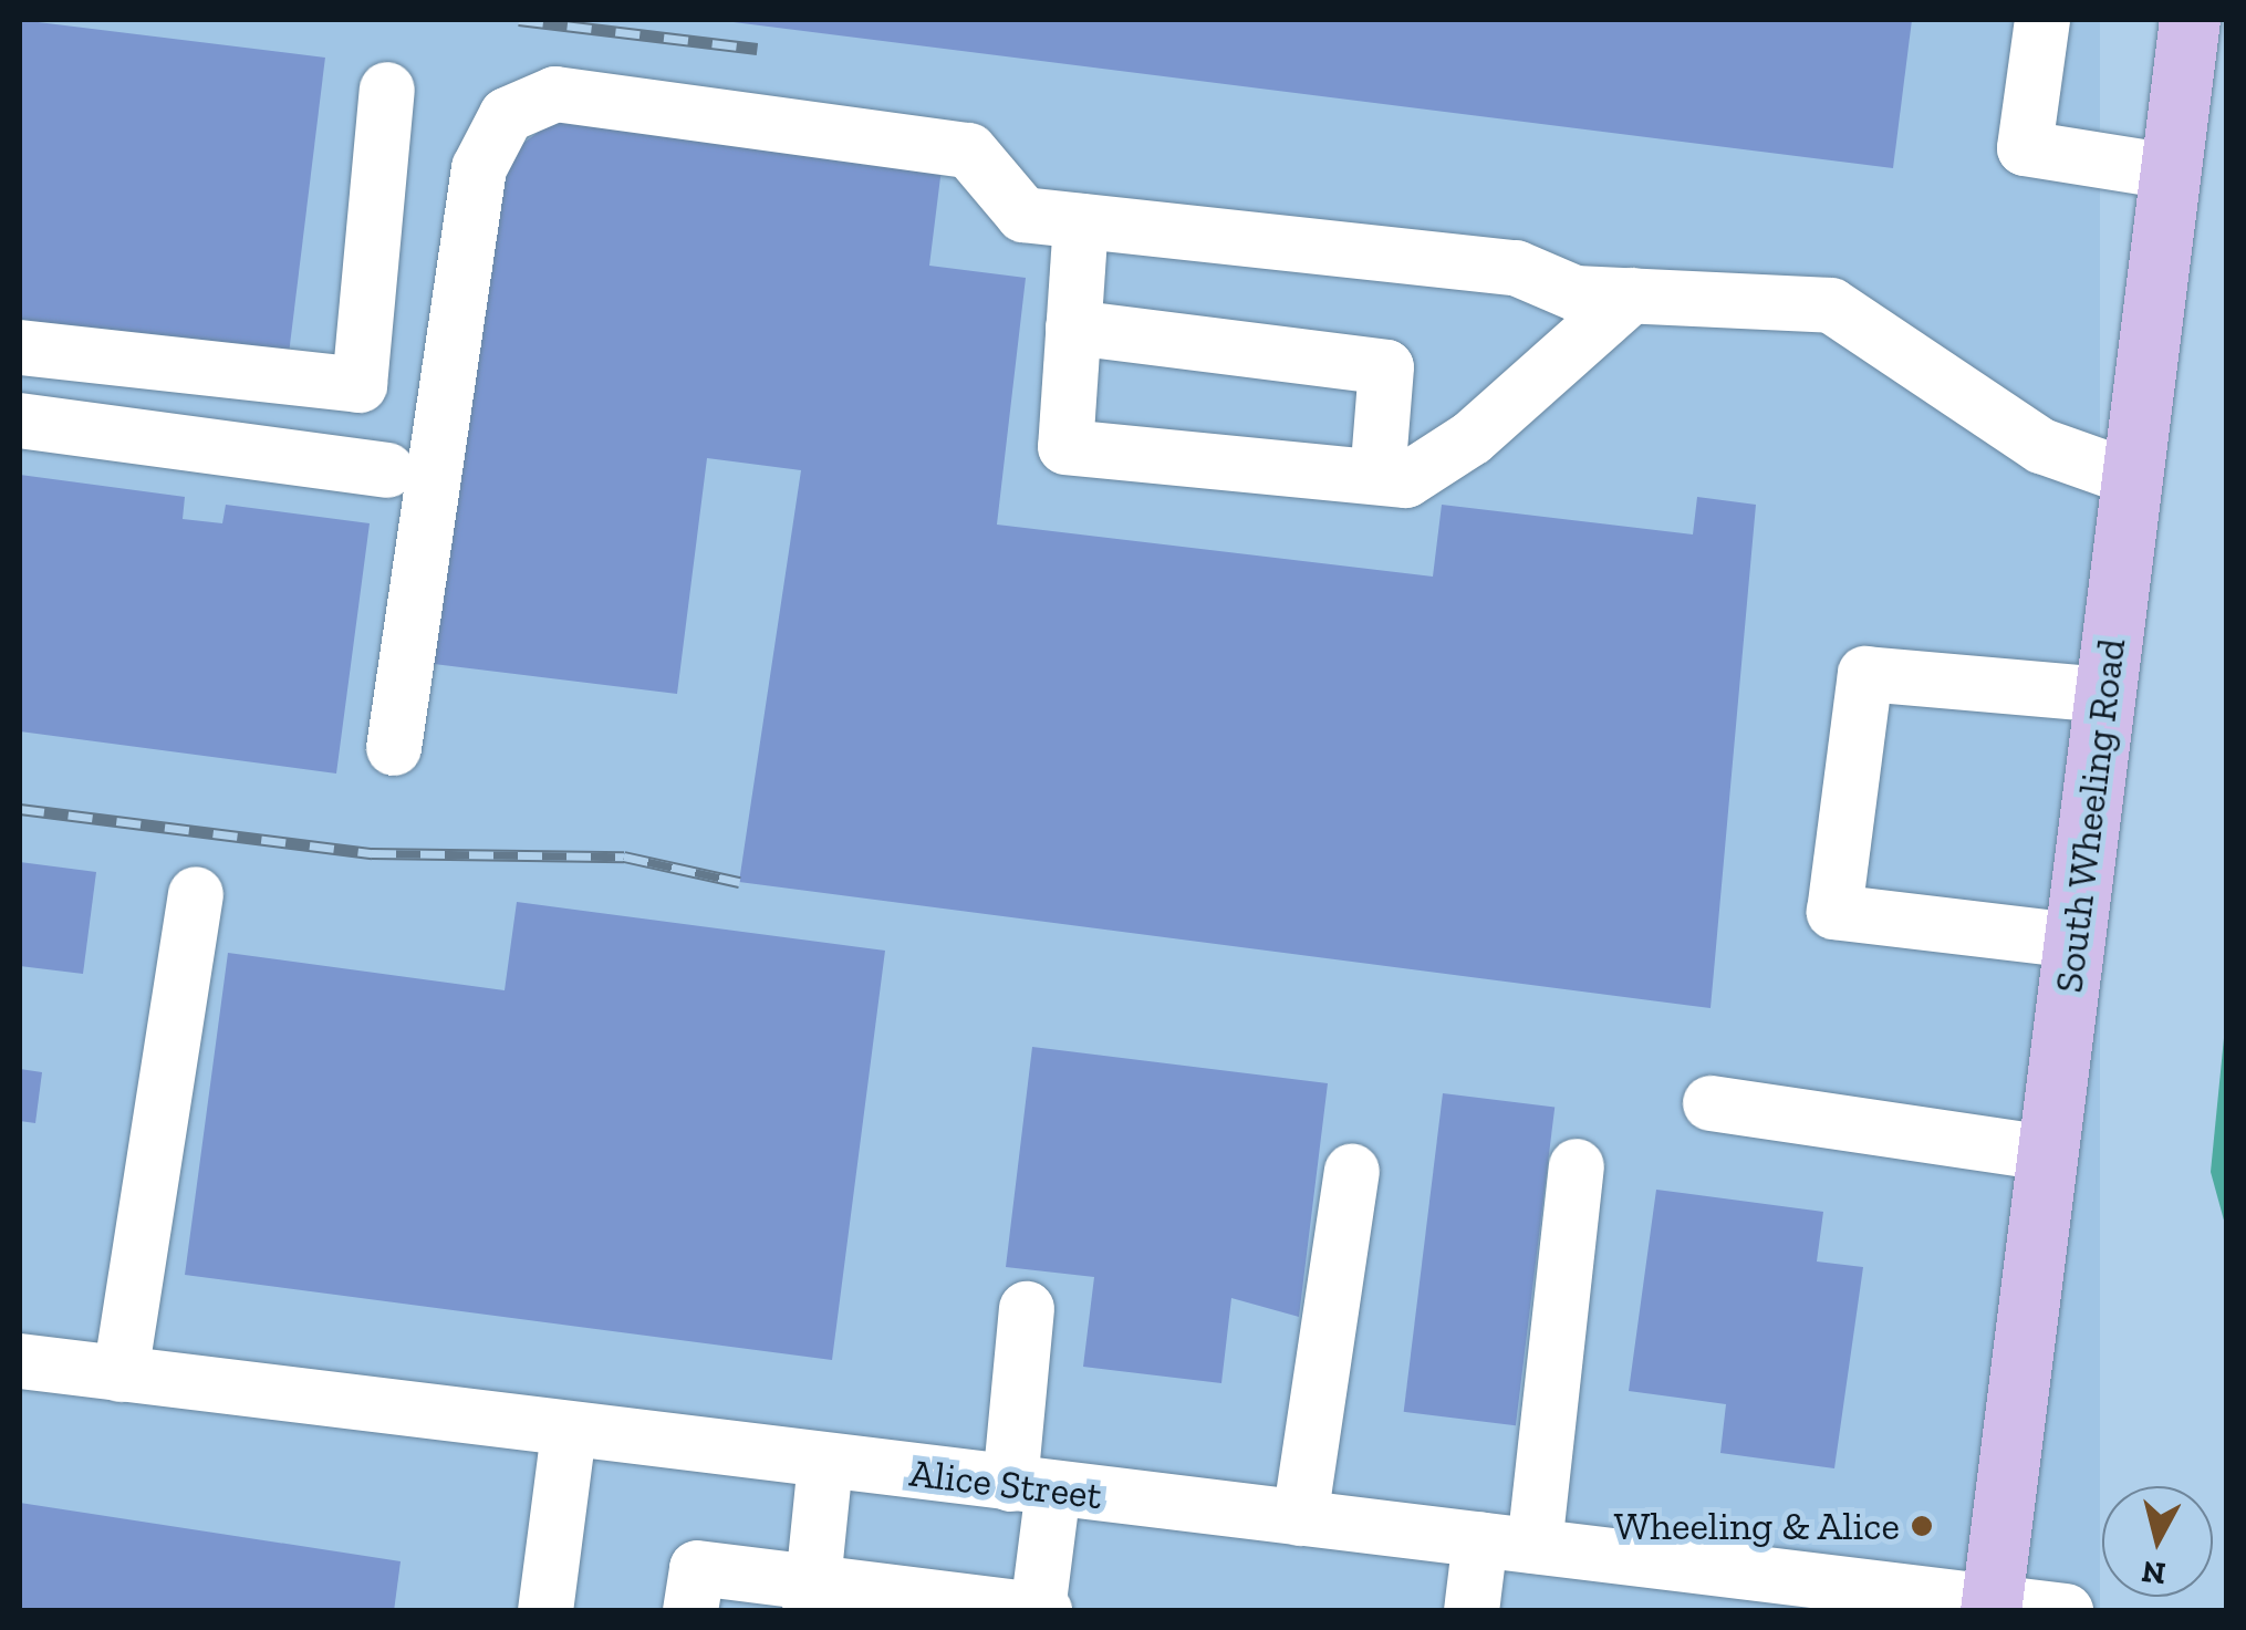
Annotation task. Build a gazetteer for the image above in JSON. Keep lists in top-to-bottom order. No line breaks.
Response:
{"streets":{"main road":["South Wheeling Road"],"street":["Alice Street"]},"crossings":[["South Wheeling Road","Alice Street"]],"places":["Wheeling & Alice"],"north":"bottom"}
